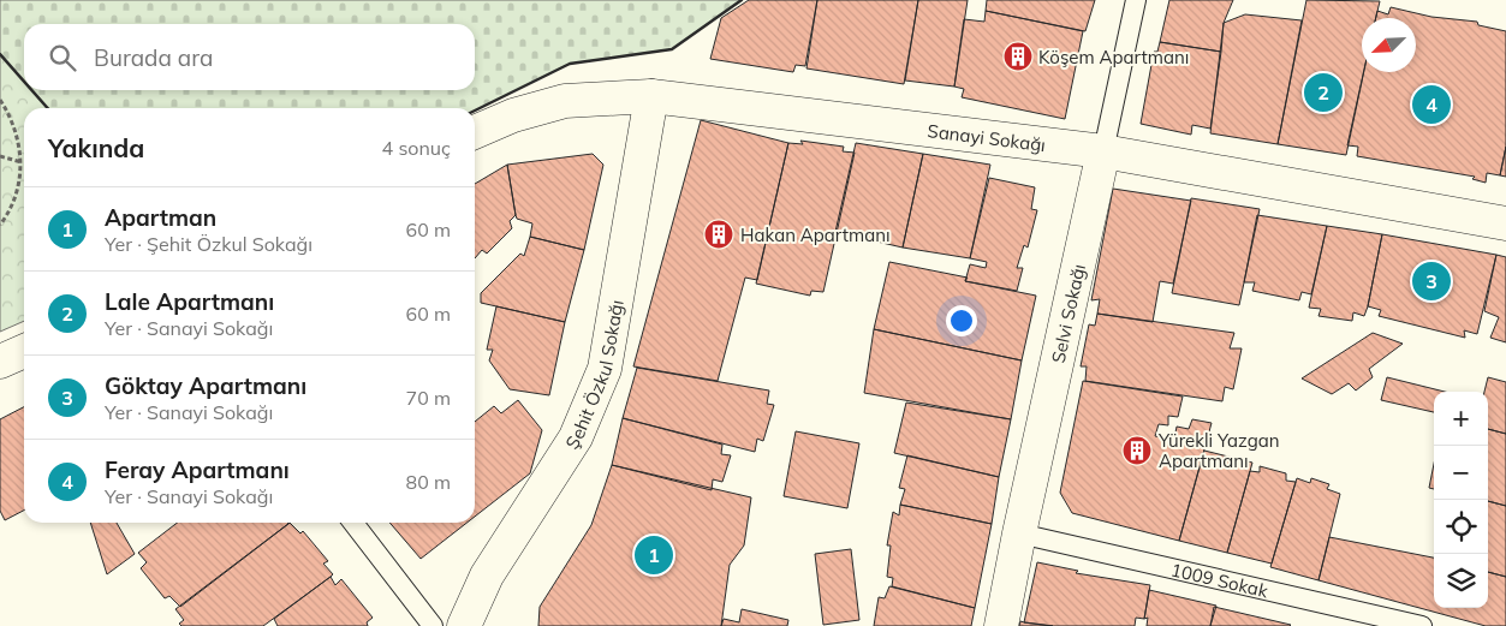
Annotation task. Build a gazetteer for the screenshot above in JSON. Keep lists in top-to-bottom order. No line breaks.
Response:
{"streets":{"street":["Sanayi Sokağı","Selvi Sokağı","Şehit Özkul Sokağı"],"lane":["1009 Sokak"]},"crossings":[["Sanayi Sokağı","Selvi Sokağı"],["Sanayi Sokağı","Şehit Özkul Sokağı"],["Selvi Sokağı","1009 Sokak"]],"places":{"building":["Köşem Apartmanı","Hakan Apartmanı","Yürekli Yazgan Apartmanı"]},"north":"bottom left","page":{"search":"Burada ara","pins":["2","4","3","1"],"heading":["Yakında","4 sonuç"],"list":[{"mark":"1","name":"Apartman","note":"Yer · Şehit Özkul Sokağı","value":"60 m"},{"mark":"2","name":"Lale Apartmanı","note":"Yer · Sanayi Sokağı","value":"60 m"},{"mark":"3","name":"Göktay Apartmanı","note":"Yer · Sanayi Sokağı","value":"70 m"},{"mark":"4","name":"Feray Apartmanı","note":"Yer · Sanayi Sokağı","value":"80 m"}],"map_buttons":["+","−"]}}
